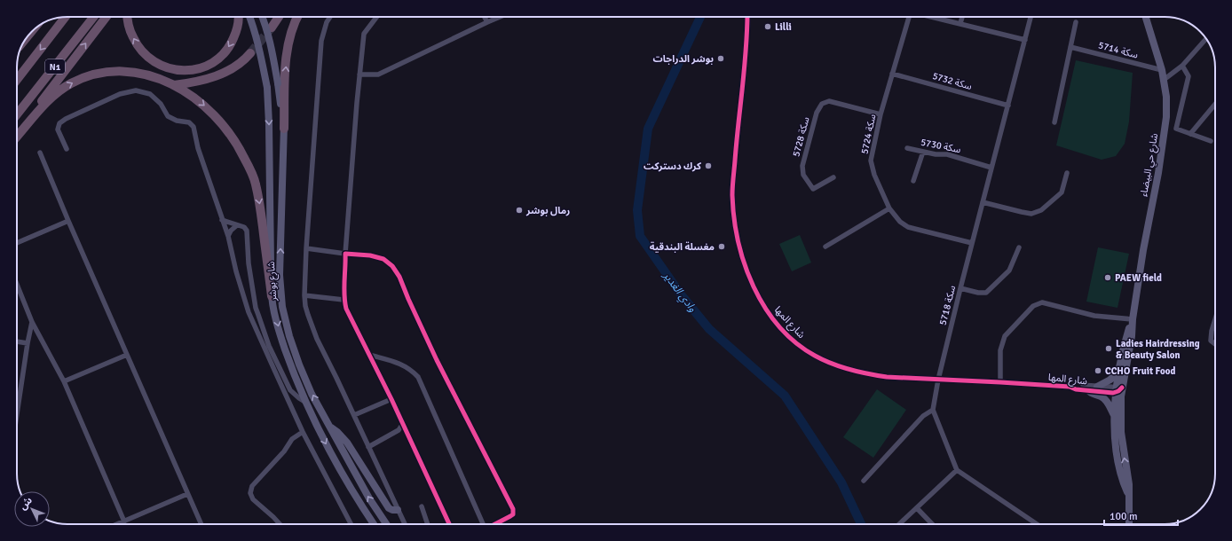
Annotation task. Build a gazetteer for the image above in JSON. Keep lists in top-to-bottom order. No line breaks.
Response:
{"streets":{"highway":["N1"],"main road":["شارع حي البيضاء","شارع بوشر"],"street":["سكة 5714","سكة 5732","سكة 5724","سكة 5728","سكة 5730","سكة 5718","شارع المها"]},"crossings":[["سكة 5714","شارع حي البيضاء"],["سكة 5732","سكة 5724"],["سكة 5732","سكة 5718"],["سكة 5724","سكة 5728"],["سكة 5724","سكة 5718"],["سكة 5730","سكة 5718"],["سكة 5718","شارع المها"]],"water":["وادي الغدير"],"places":["Lilli","بوشر الدراجات","كرك دستركت","رمال بوشر","مغسلة البندقية","PAEW field","Ladies Hairdressing & Beauty Salon","CCHO Fruit Food"],"scale_bar":"100 m","north":"top left"}
